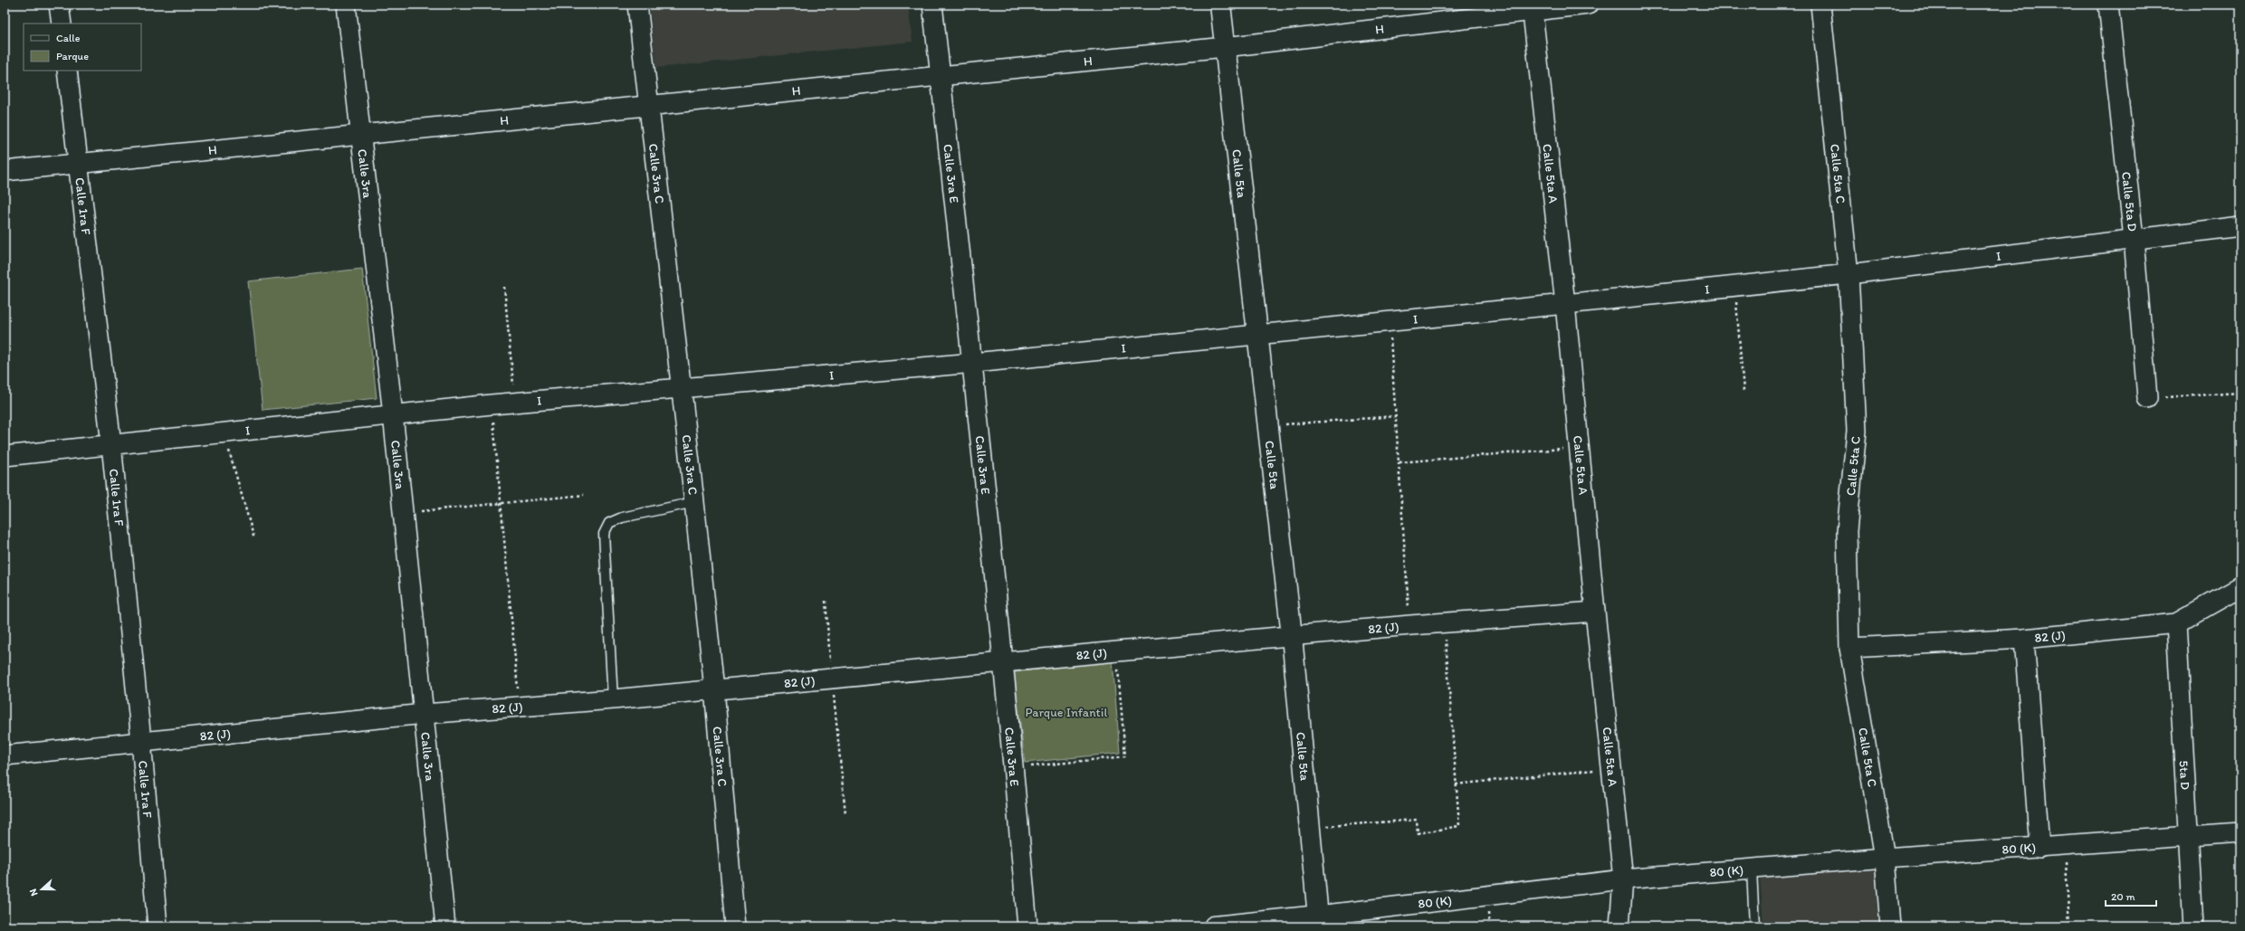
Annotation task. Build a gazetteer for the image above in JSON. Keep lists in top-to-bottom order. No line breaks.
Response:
{"streets":{"street":["H","Calle 3ra","Calle 3ra C","Calle 3ra E","Calle 5ta","Calle 5ta A","Calle 5ta C","Calle 5ta D","Calle 1ra F","I","82 (J)","5ta D","80 (K)"]},"crossings":[["H","Calle 3ra"],["H","Calle 3ra C"],["H","Calle 3ra E"],["H","Calle 5ta"],["H","Calle 5ta A"],["H","Calle 1ra F"],["Calle 3ra","I"],["Calle 3ra","82 (J)"],["Calle 3ra C","I"],["Calle 3ra C","82 (J)"],["Calle 3ra E","I"],["Calle 3ra E","82 (J)"],["Calle 5ta","I"],["Calle 5ta","82 (J)"],["Calle 5ta","80 (K)"],["Calle 5ta A","I"],["Calle 5ta A","82 (J)"],["Calle 5ta A","80 (K)"],["Calle 5ta C","I"],["Calle 5ta C","82 (J)"],["Calle 5ta C","80 (K)"],["Calle 5ta D","I"],["Calle 1ra F","I"],["Calle 1ra F","82 (J)"],["82 (J)","5ta D"],["5ta D","80 (K)"]],"parks":["Parque Infantil"],"legend":["Calle","Parque"],"scale_bar":"20 m","north":"left"}
